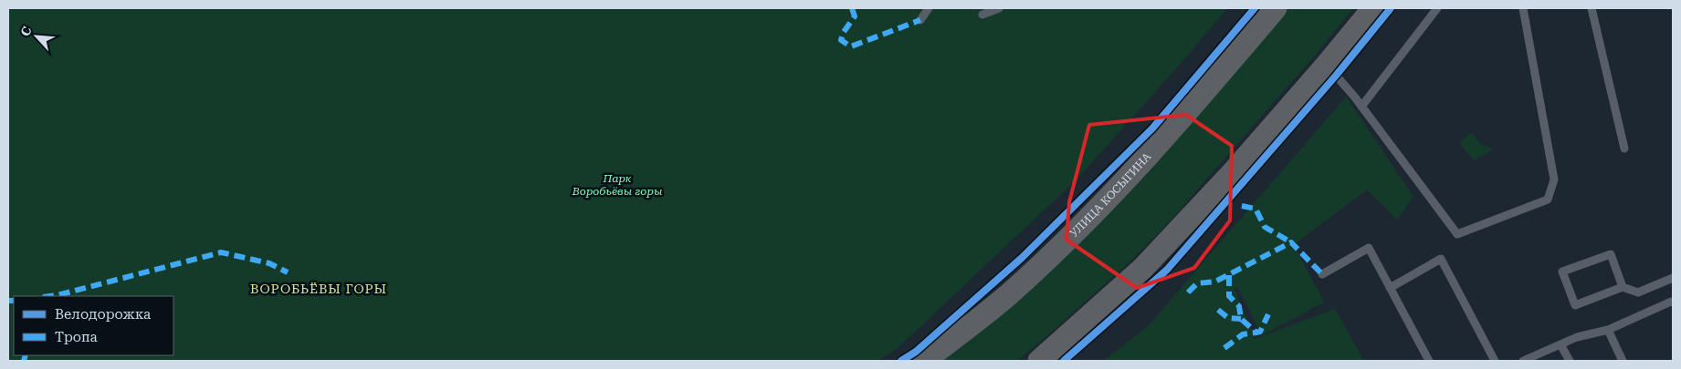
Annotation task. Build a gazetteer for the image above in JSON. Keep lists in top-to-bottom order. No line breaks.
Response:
{"streets":{"main road":["УЛИЦА КОСЫГИНА"]},"districts":["ВОРОБЬЁВЫ ГОРЫ"],"parks":["Парк Воробьёвы горы"],"legend":["Велодорожка","Тропа"],"north":"top left"}
